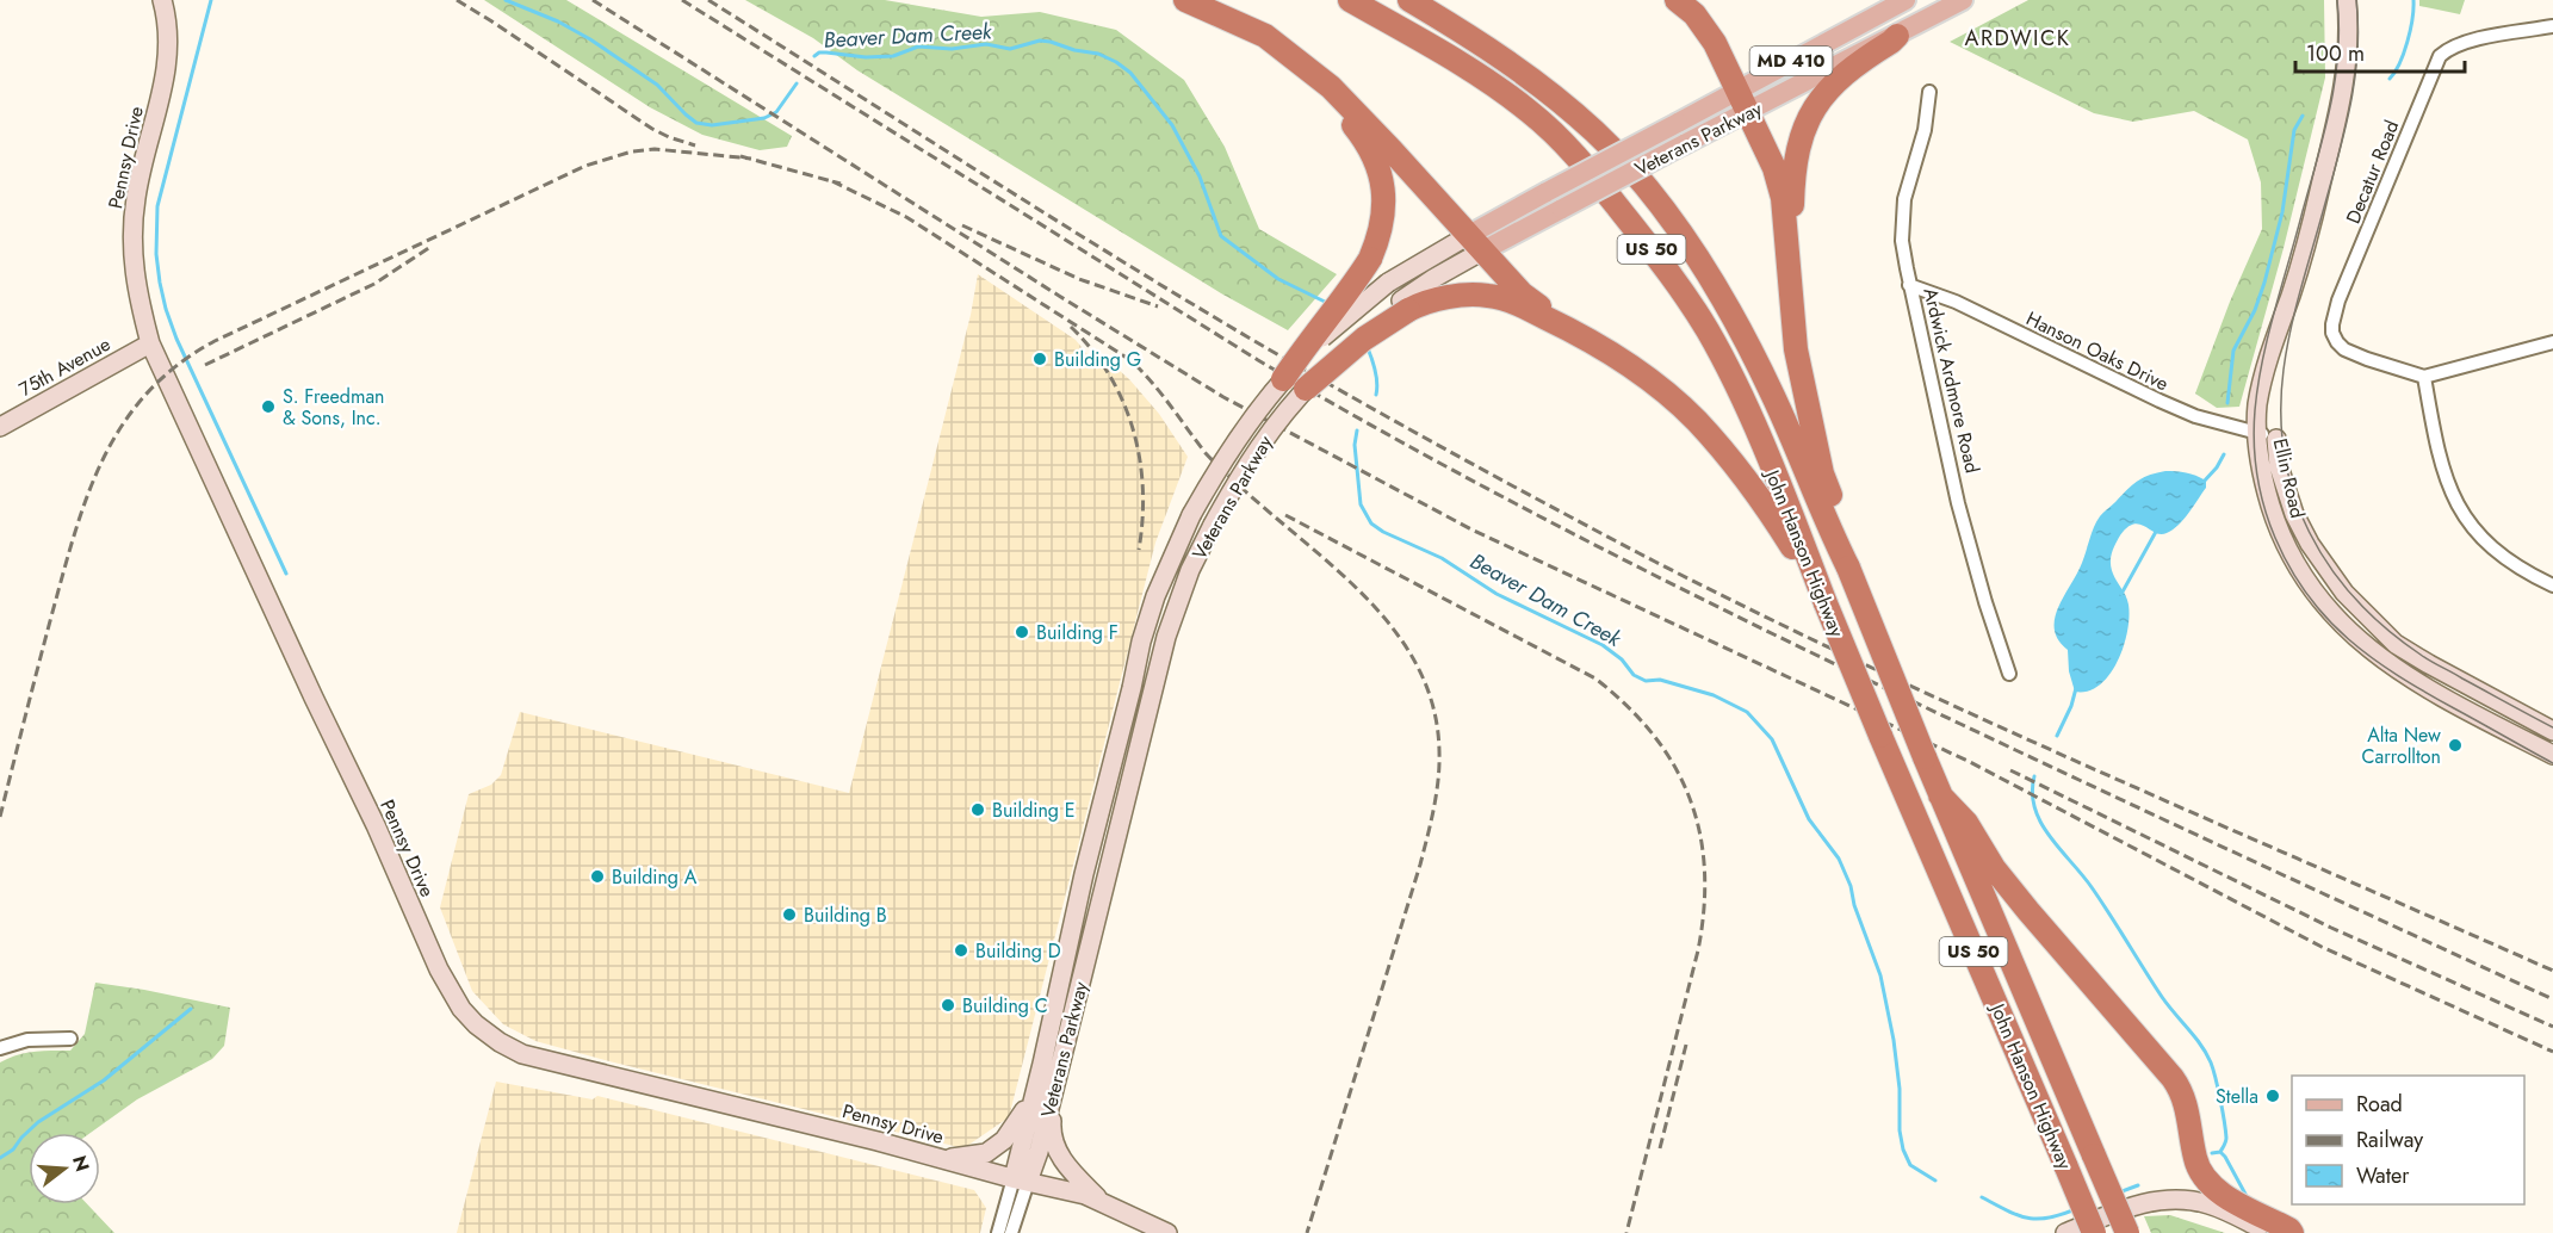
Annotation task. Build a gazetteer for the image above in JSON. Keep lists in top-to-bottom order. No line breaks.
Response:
{"streets":{"highway":["US 50","John Hanson Highway"],"main road":["MD 410","Veterans Parkway","Pennsy Drive","75th Avenue","Ellin Road"],"street":["Decatur Road","Hanson Oaks Drive","Ardwick Ardmore Road"]},"crossings":[["Veterans Parkway","Pennsy Drive"],["Pennsy Drive","75th Avenue"],["Hanson Oaks Drive","Ardwick Ardmore Road"],["Hanson Oaks Drive","Ellin Road"]],"districts":["ARDWICK"],"water":["Beaver Dam Creek"],"places":["Building G","S. Freedman & Sons, Inc.","Building F","Alta New Carrollton","Building E","Building A","Building B","Building D","Building C","Stella"],"legend":["Road","Railway","Water"],"scale_bar":"100 m","north":"right"}
